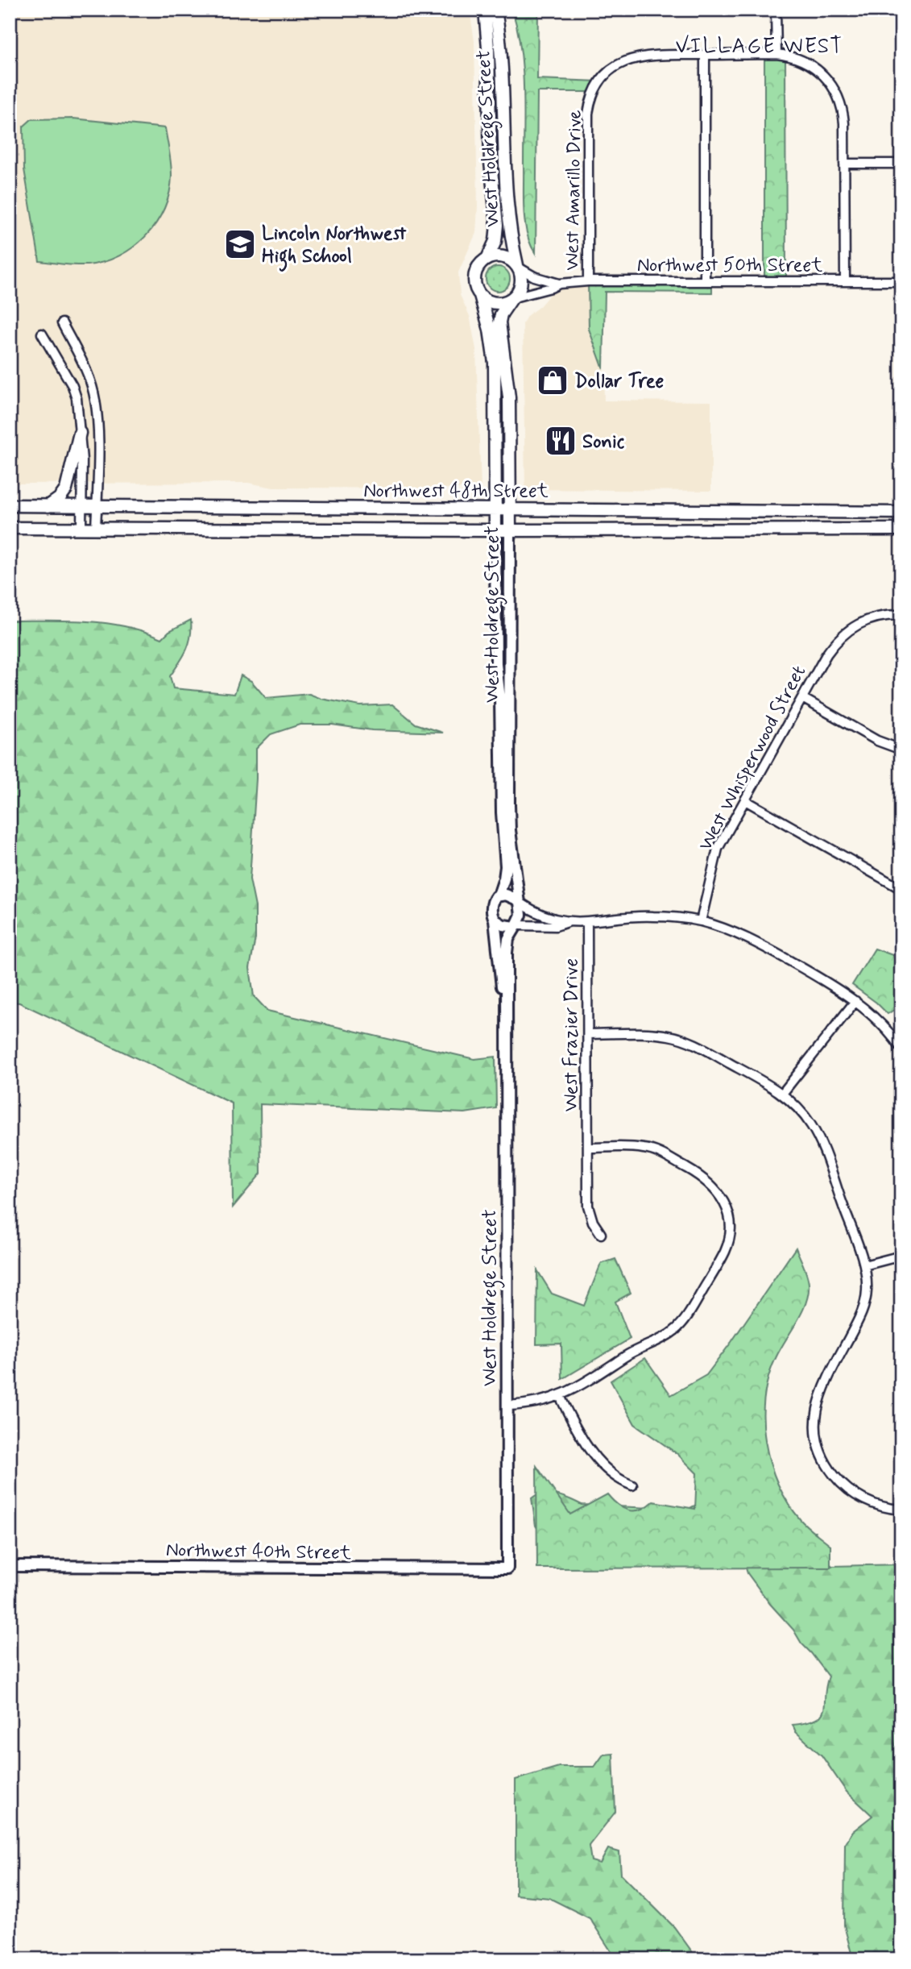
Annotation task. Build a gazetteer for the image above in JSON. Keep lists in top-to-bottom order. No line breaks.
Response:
{"streets":{"main road":["West Holdrege Street","Northwest 48th Street"],"street":["West Amarillo Drive","Northwest 50th Street","West Whisperwood Street","West Frazier Drive","Northwest 40th Street"]},"crossings":[["West Holdrege Street","Northwest 50th Street"],["West Holdrege Street","Northwest 48th Street"],["West Holdrege Street","Northwest 40th Street"],["West Amarillo Drive","Northwest 50th Street"]],"districts":["VILLAGE WEST"],"places":{"school or university":["Lincoln Northwest High School"],"shop":["Dollar Tree"],"restaurant":["Sonic"]}}
